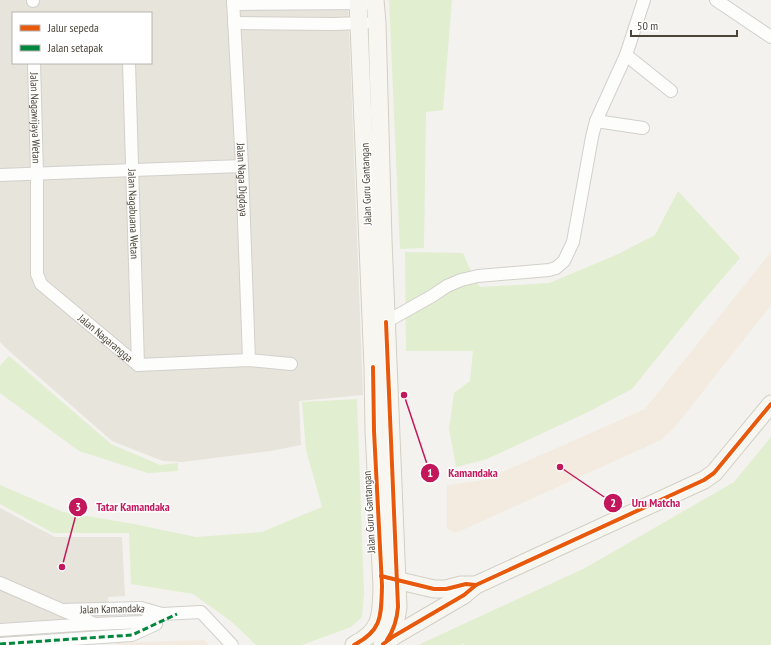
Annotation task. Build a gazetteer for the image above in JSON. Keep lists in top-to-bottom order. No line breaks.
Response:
{"streets":{"street":["Jalan Nagawijaya Wetan","Jalan Naga Digdaya","Jalan Guru Gantangan","Jalan Nagabuana Wetan","Jalan Nagarangga","Jalan Kamandaka"]},"crossings":[["Jalan Nagawijaya Wetan","Jalan Nagarangga"],["Jalan Naga Digdaya","Jalan Nagarangga"],["Jalan Nagabuana Wetan","Jalan Nagarangga"]],"places":["Kamandaka","Uru Matcha","Tatar Kamandaka"],"legend":["Jalur sepeda","Jalan setapak"],"scale_bar":"50 m"}
